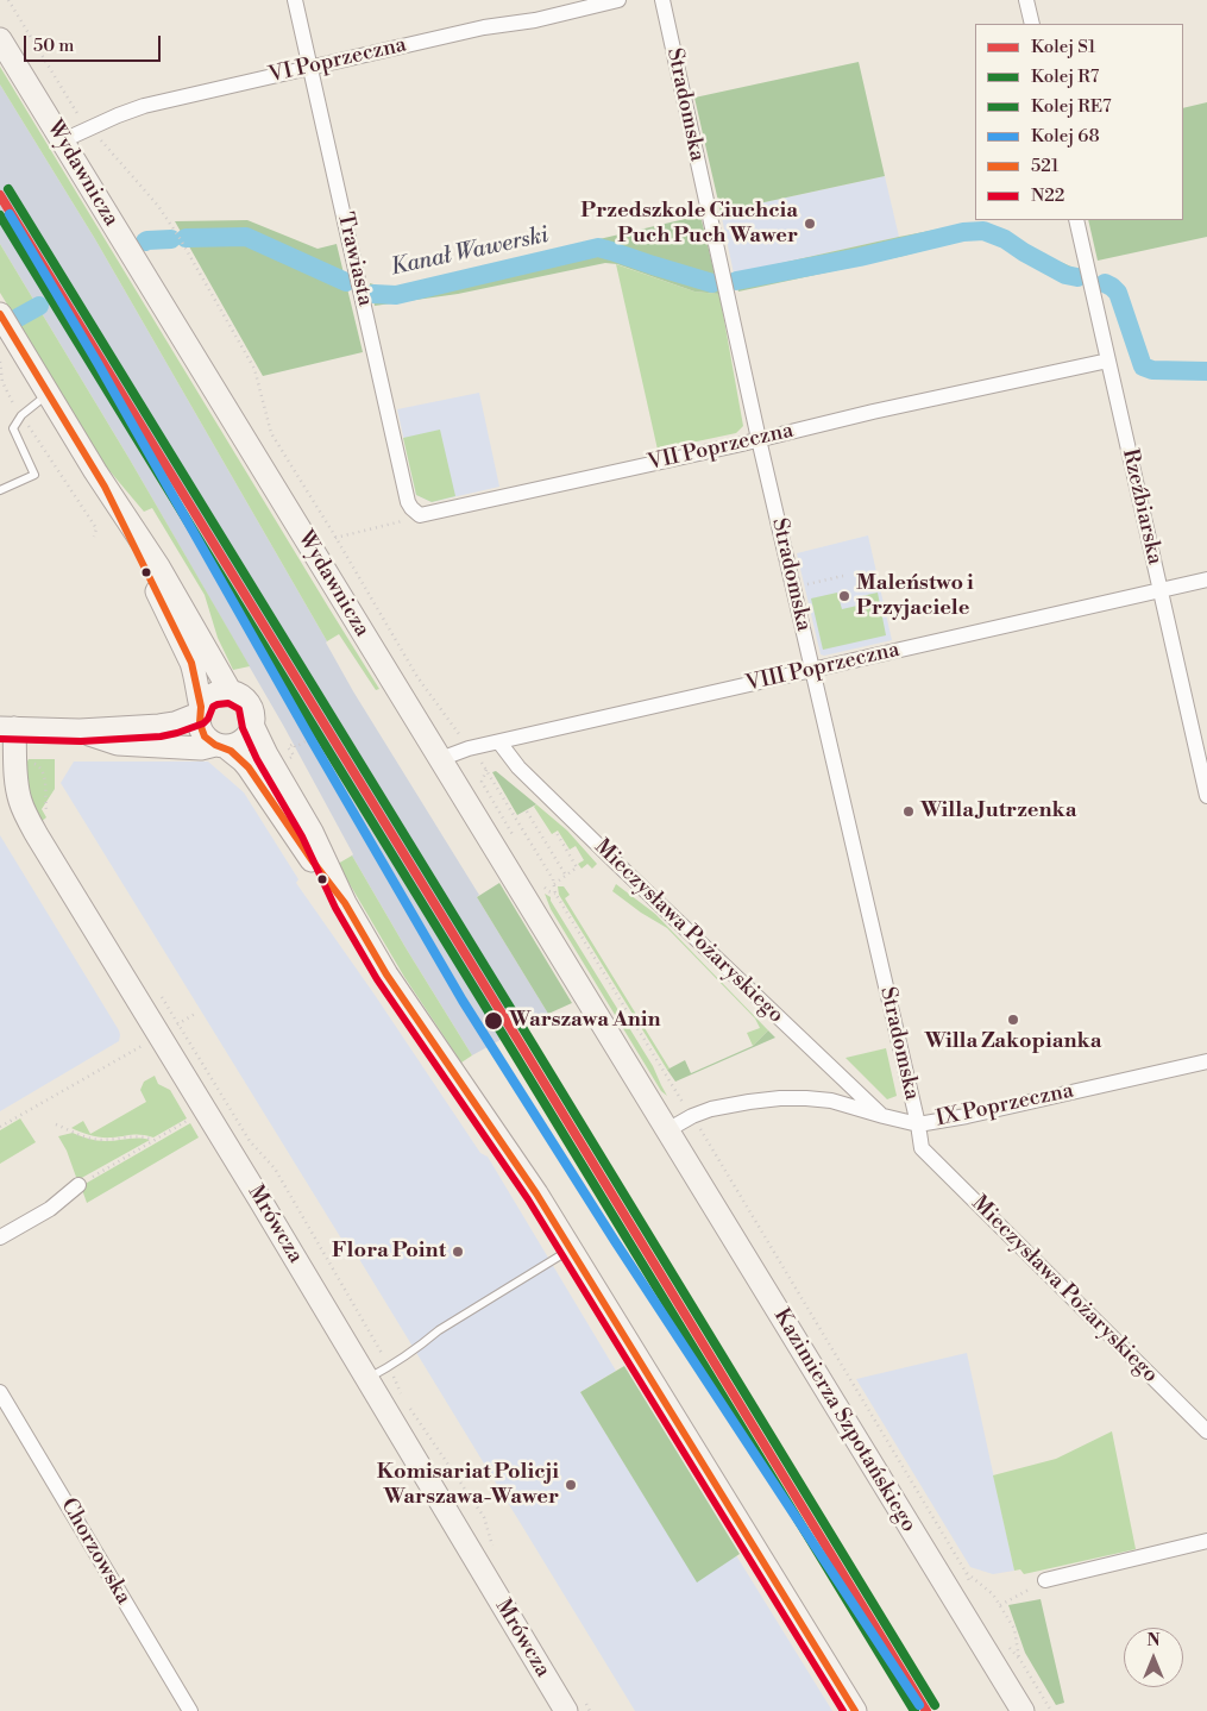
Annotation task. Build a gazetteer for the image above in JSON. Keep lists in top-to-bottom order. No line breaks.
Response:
{"streets":{"main road":["Wydawnicza","Mrówcza","Kazimierza Szpotańskiego"],"street":["VI Poprzeczna","Stradomska","Trawiasta","VII Poprzeczna","Rzeźbiarska","VIII Poprzeczna","Mieczysława Pożaryskiego","IX Poprzeczna","Chorzowska"]},"crossings":[["VI Poprzeczna","Wydawnicza"],["VI Poprzeczna","Trawiasta"],["Stradomska","VII Poprzeczna"],["Stradomska","VIII Poprzeczna"],["Stradomska","Mieczysława Pożaryskiego"],["Stradomska","IX Poprzeczna"],["Wydawnicza","VIII Poprzeczna"],["Wydawnicza","IX Poprzeczna"],["Wydawnicza","Kazimierza Szpotańskiego"],["Trawiasta","VII Poprzeczna"],["VII Poprzeczna","Rzeźbiarska"],["Rzeźbiarska","VIII Poprzeczna"],["VIII Poprzeczna","Mieczysława Pożaryskiego"],["Mieczysława Pożaryskiego","IX Poprzeczna"],["IX Poprzeczna","Kazimierza Szpotańskiego"]],"water":["Kanał Wawerski"],"places":["Przedszkole Ciuchcia Puch Puch Wawer","Maleństwo i Przyjaciele","Willa Jutrzenka","Willa Zakopianka","Warszawa Anin","Flora Point","Komisariat Policji Warszawa-Wawer"],"lines":["rail line RE7","rail line S1","rail line 68","rail line R7","transit line 521","transit line N22"],"legend":["Kolej S1","Kolej R7","Kolej RE7","Kolej 68","521","N22"],"scale_bar":"50 m","north":"top"}
